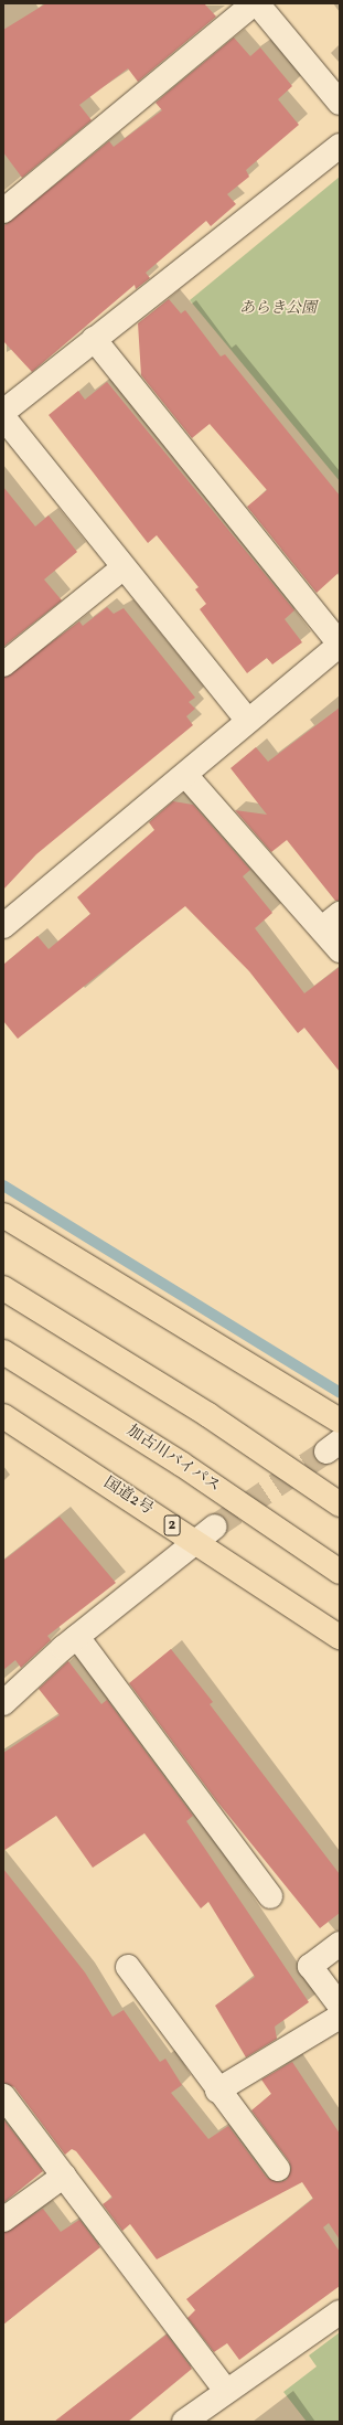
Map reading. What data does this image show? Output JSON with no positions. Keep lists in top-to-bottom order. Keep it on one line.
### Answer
{"streets":{"highway":["加古川バイパス","国道2号","2"]},"parks":["あらき公園"]}
